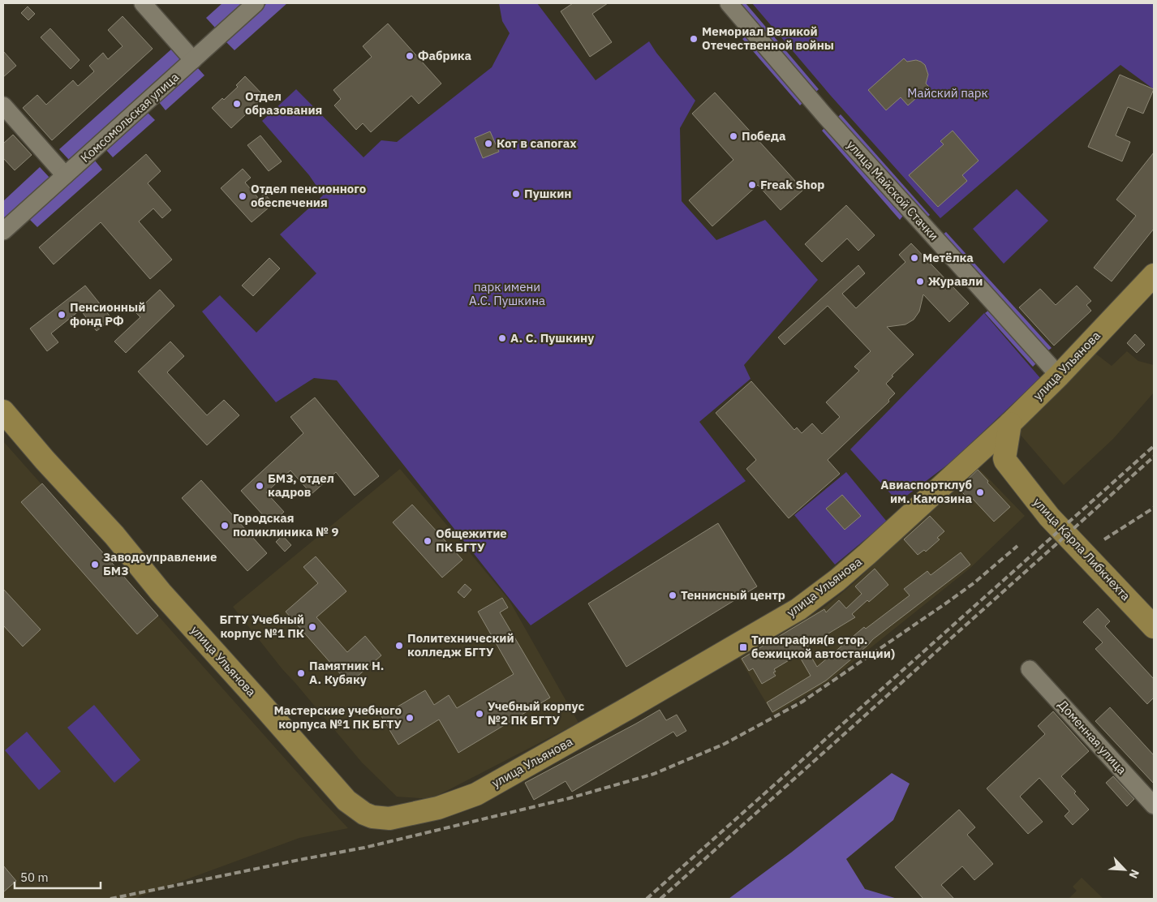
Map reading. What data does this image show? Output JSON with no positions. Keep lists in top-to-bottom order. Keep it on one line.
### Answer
{"streets":{"main road":["улица Ульянова","улица Карла Либкнехта"],"street":["Комсомольская улица","улица Майской Стачки","Доменная улица"]},"crossings":[["улица Майской Стачки","улица Ульянова"]],"parks":["Майский парк","парк имени А.С. Пушкина"],"places":{"other":["Мемориал Великой Отечественной войны","Фабрика","Отдел образования","Победа","Кот в сапогах","Freak Shop","Пушкин","Отдел пенсионного обеспечения","Метёлка","Журавли","Пенсионный фонд РФ","А. С. Пушкину","БМЗ, отдел кадров","Авиаспортклуб им. Камозина","Городская поликлиника № 9","Общежитие ПК БГТУ","Заводоуправление БМЗ","Теннисный центр","БГТУ Учебный корпус №1 ПК","Политехнический колледж БГТУ","Памятник Н. А. Кубяку","Учебный корпус №2 ПК БГТУ","Мастерские учебного корпуса №1 ПК БГТУ"],"transit":["Типография(в стор. бежицкой автостанции)"]},"scale_bar":"50 m","north":"bottom right"}
